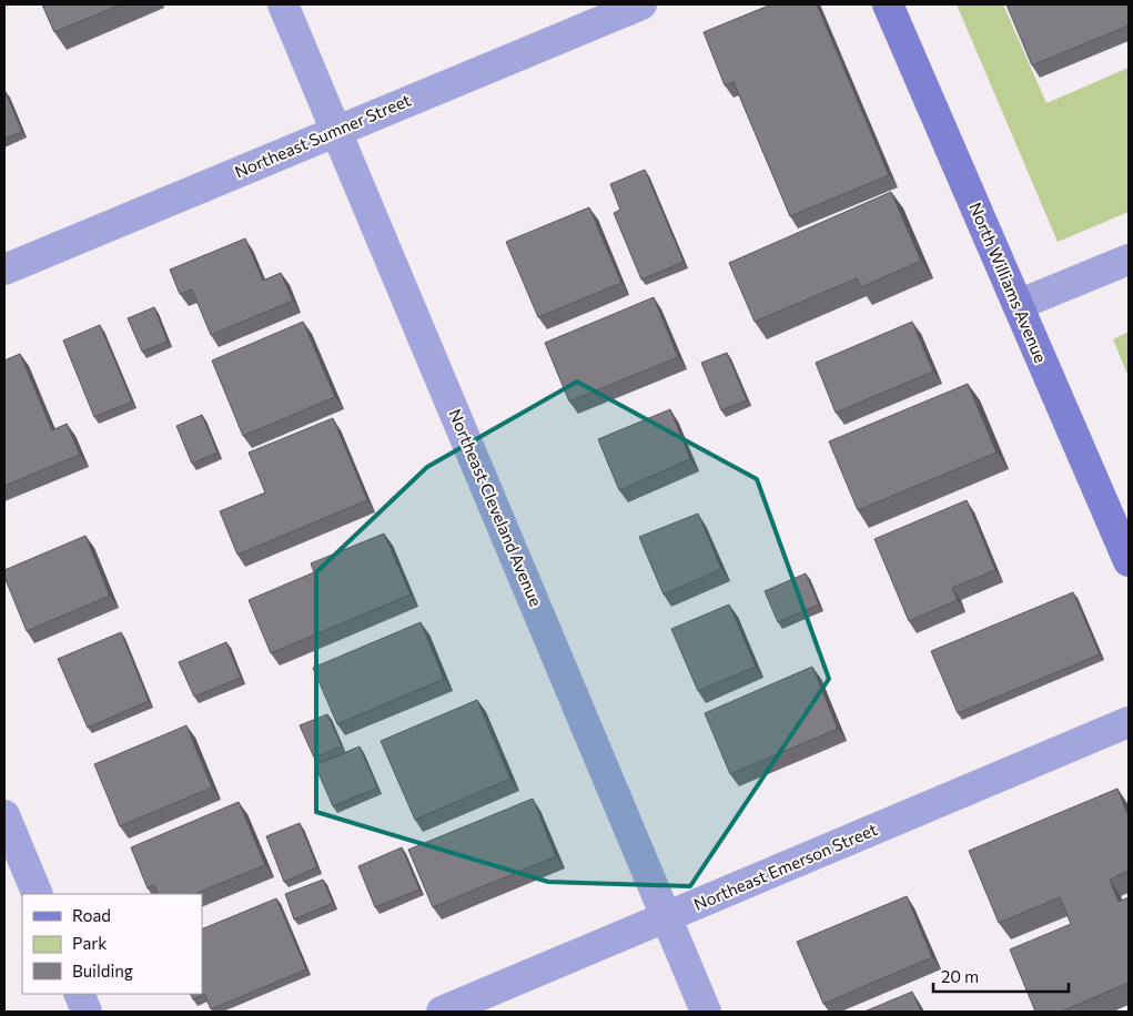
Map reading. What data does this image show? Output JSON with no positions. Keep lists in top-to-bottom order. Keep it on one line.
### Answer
{"streets":{"main road":["North Williams Avenue"],"street":["Northeast Sumner Street","Northeast Cleveland Avenue","Northeast Emerson Street"]},"crossings":[["Northeast Sumner Street","Northeast Cleveland Avenue"],["Northeast Cleveland Avenue","Northeast Emerson Street"]],"legend":["Road","Park","Building"],"scale_bar":"20 m"}
